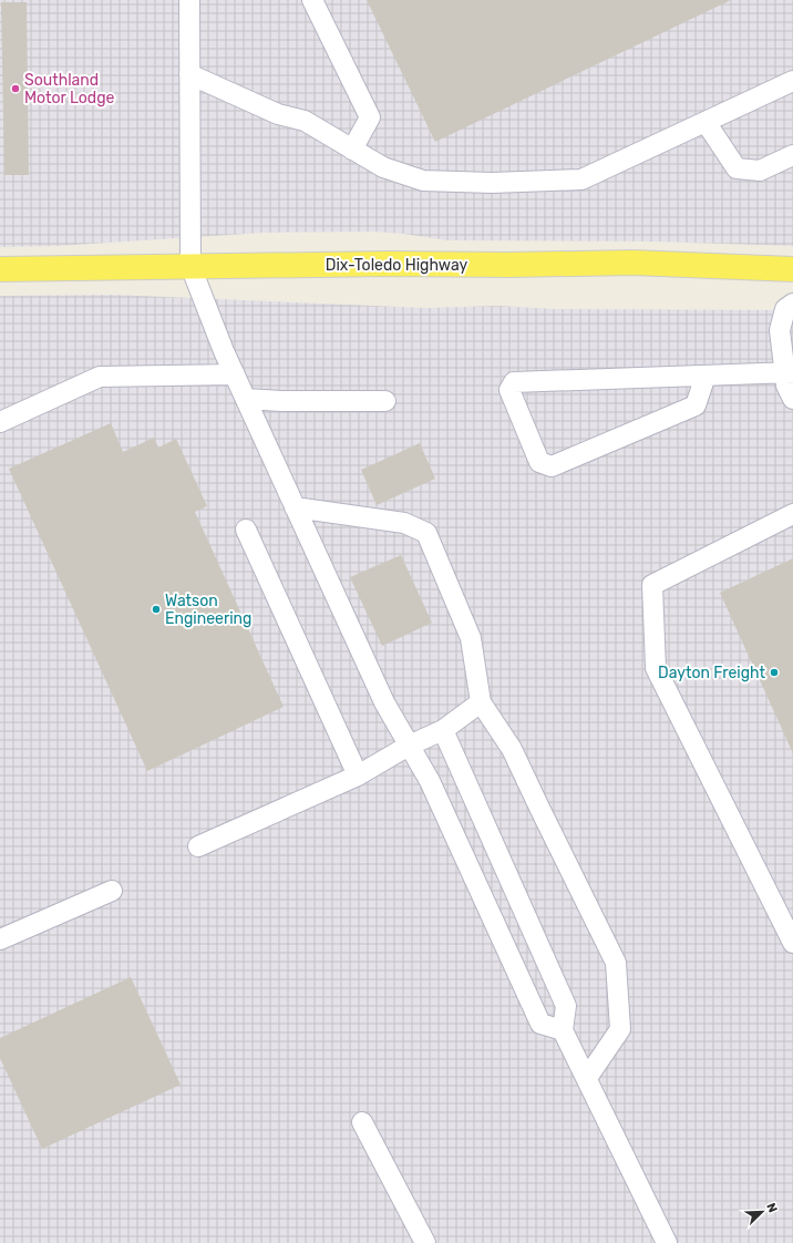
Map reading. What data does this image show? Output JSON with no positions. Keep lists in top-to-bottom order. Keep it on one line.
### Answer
{"streets":{"main road":["Dix-Toledo Highway"]},"places":["Southland Motor Lodge","Watson Engineering","Dayton Freight"],"north":"top right"}
